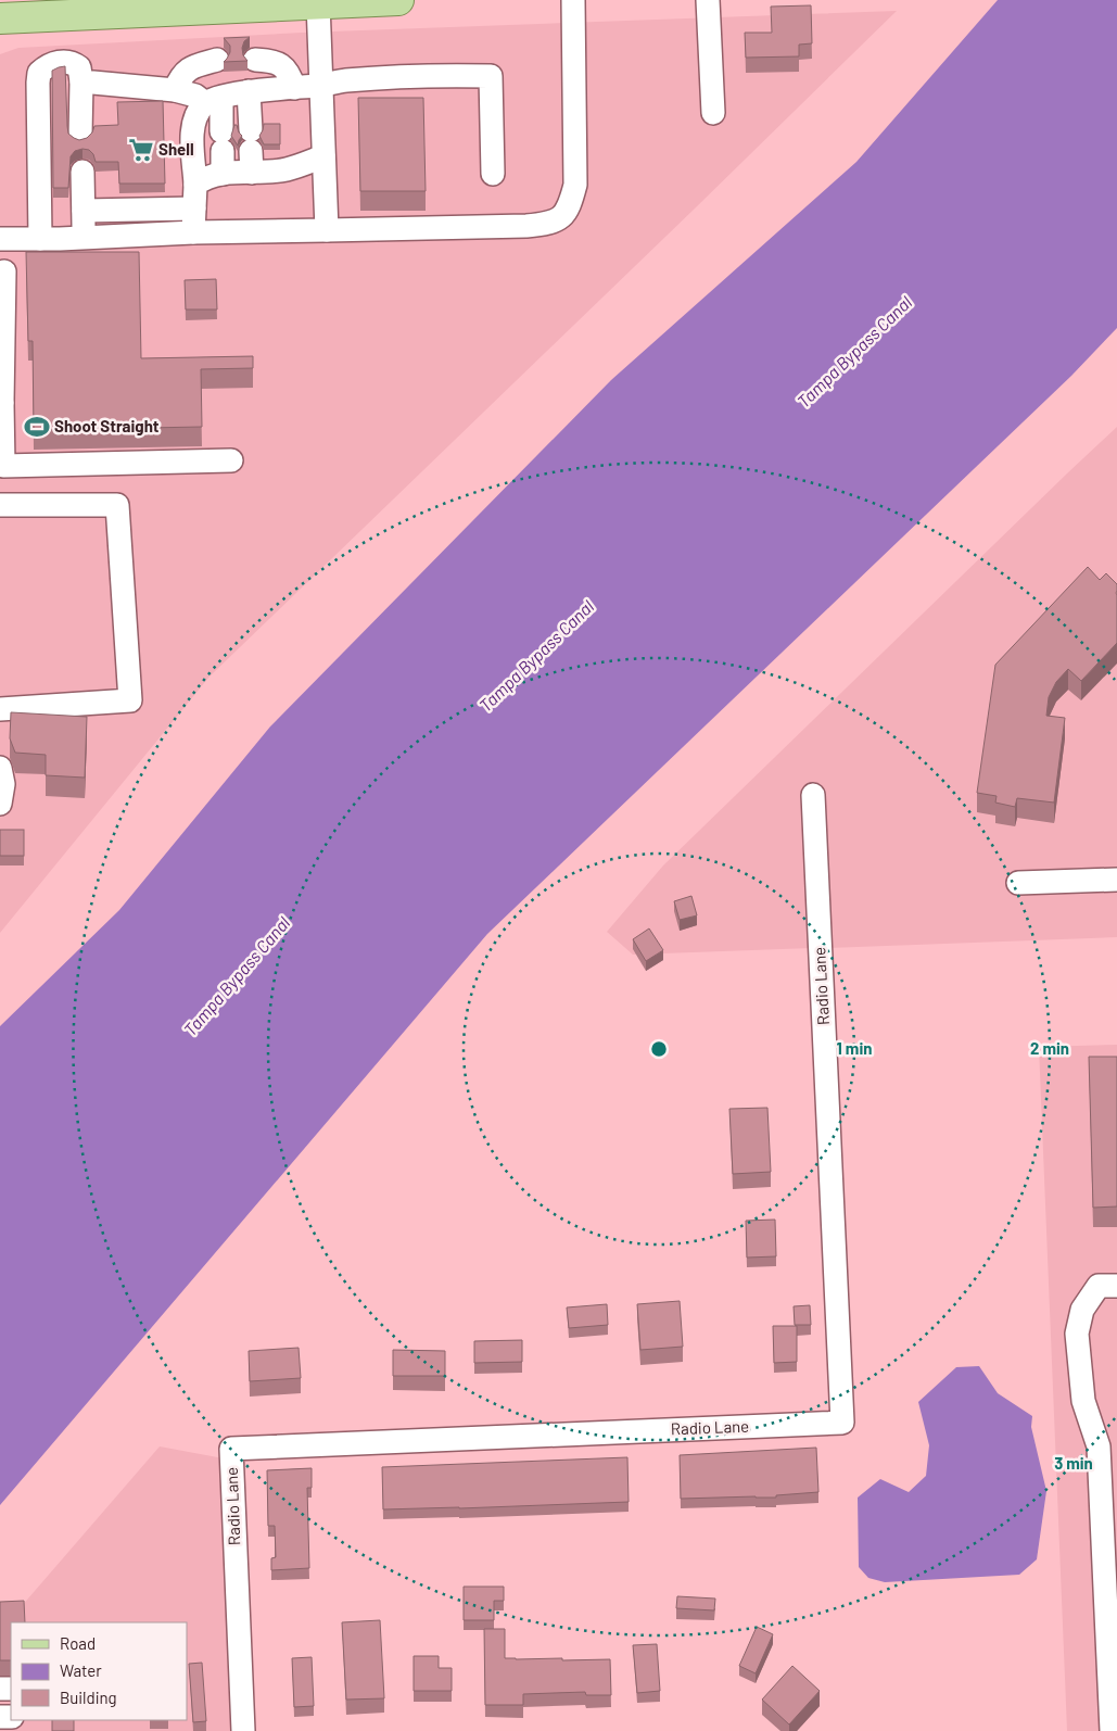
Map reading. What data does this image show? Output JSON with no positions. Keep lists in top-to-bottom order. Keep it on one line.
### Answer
{"streets":{"street":["Radio Lane"]},"water":["Tampa Bypass Canal"],"places":{"supermarket":["Shell"],"sports":["Shoot Straight"]},"legend":["Road","Water","Building"],"rings":["1 min","2 min","3 min"]}
